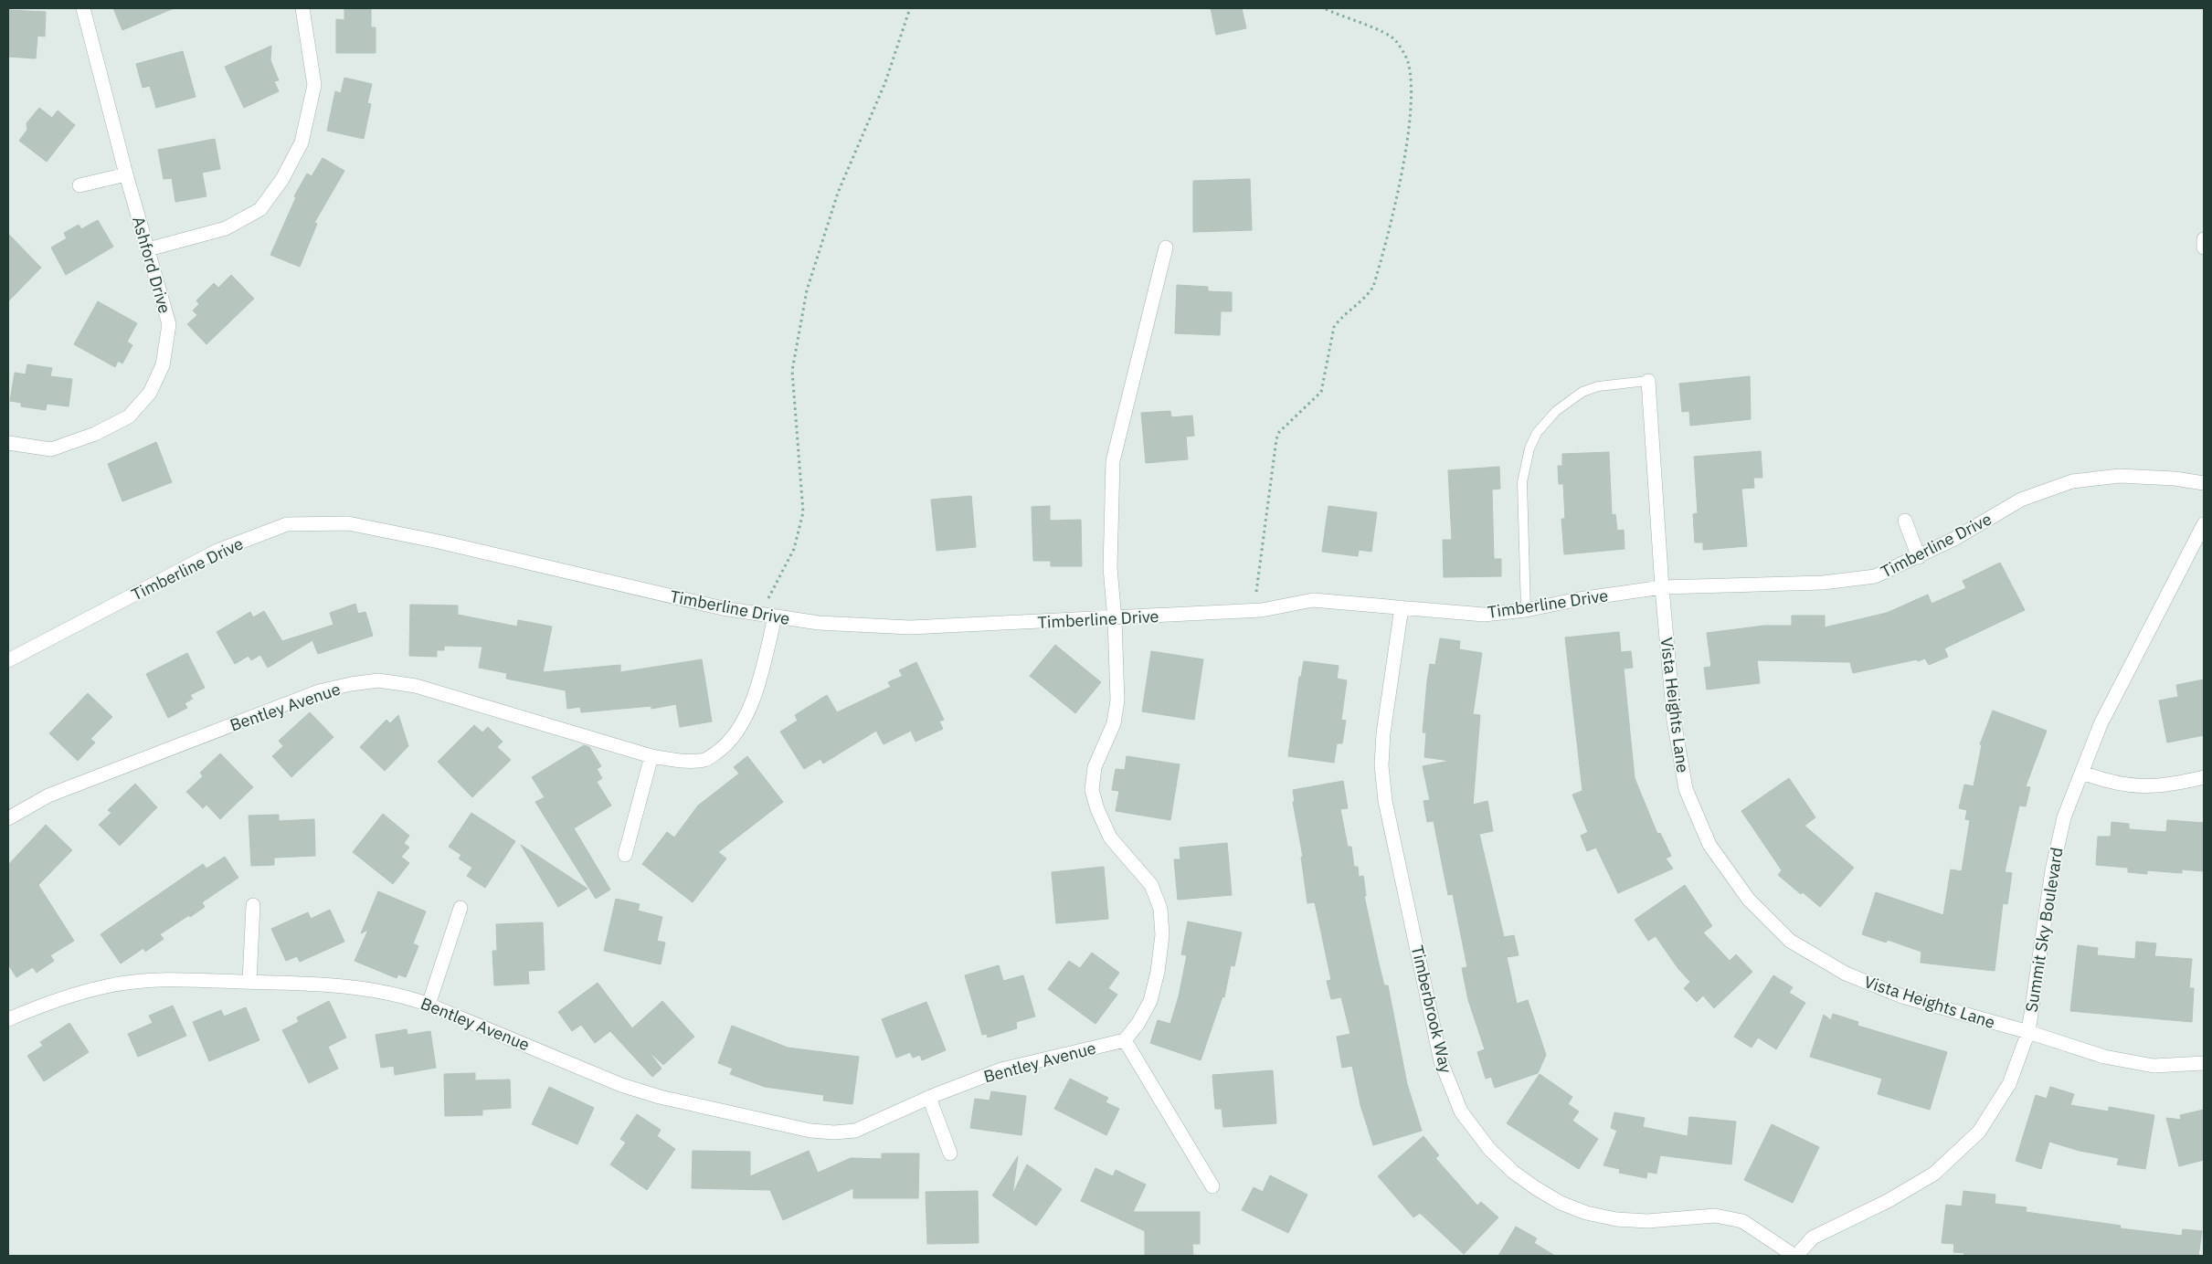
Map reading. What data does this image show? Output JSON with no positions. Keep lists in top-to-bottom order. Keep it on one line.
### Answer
{"streets":{"street":["Ashford Drive","Timberline Drive","Vista Heights Lane","Bentley Avenue","Summit Sky Boulevard","Timberbrook Way"]},"crossings":[["Timberline Drive","Vista Heights Lane"],["Timberline Drive","Bentley Avenue"],["Timberline Drive","Timberbrook Way"],["Vista Heights Lane","Summit Sky Boulevard"],["Summit Sky Boulevard","Timberbrook Way"]]}
